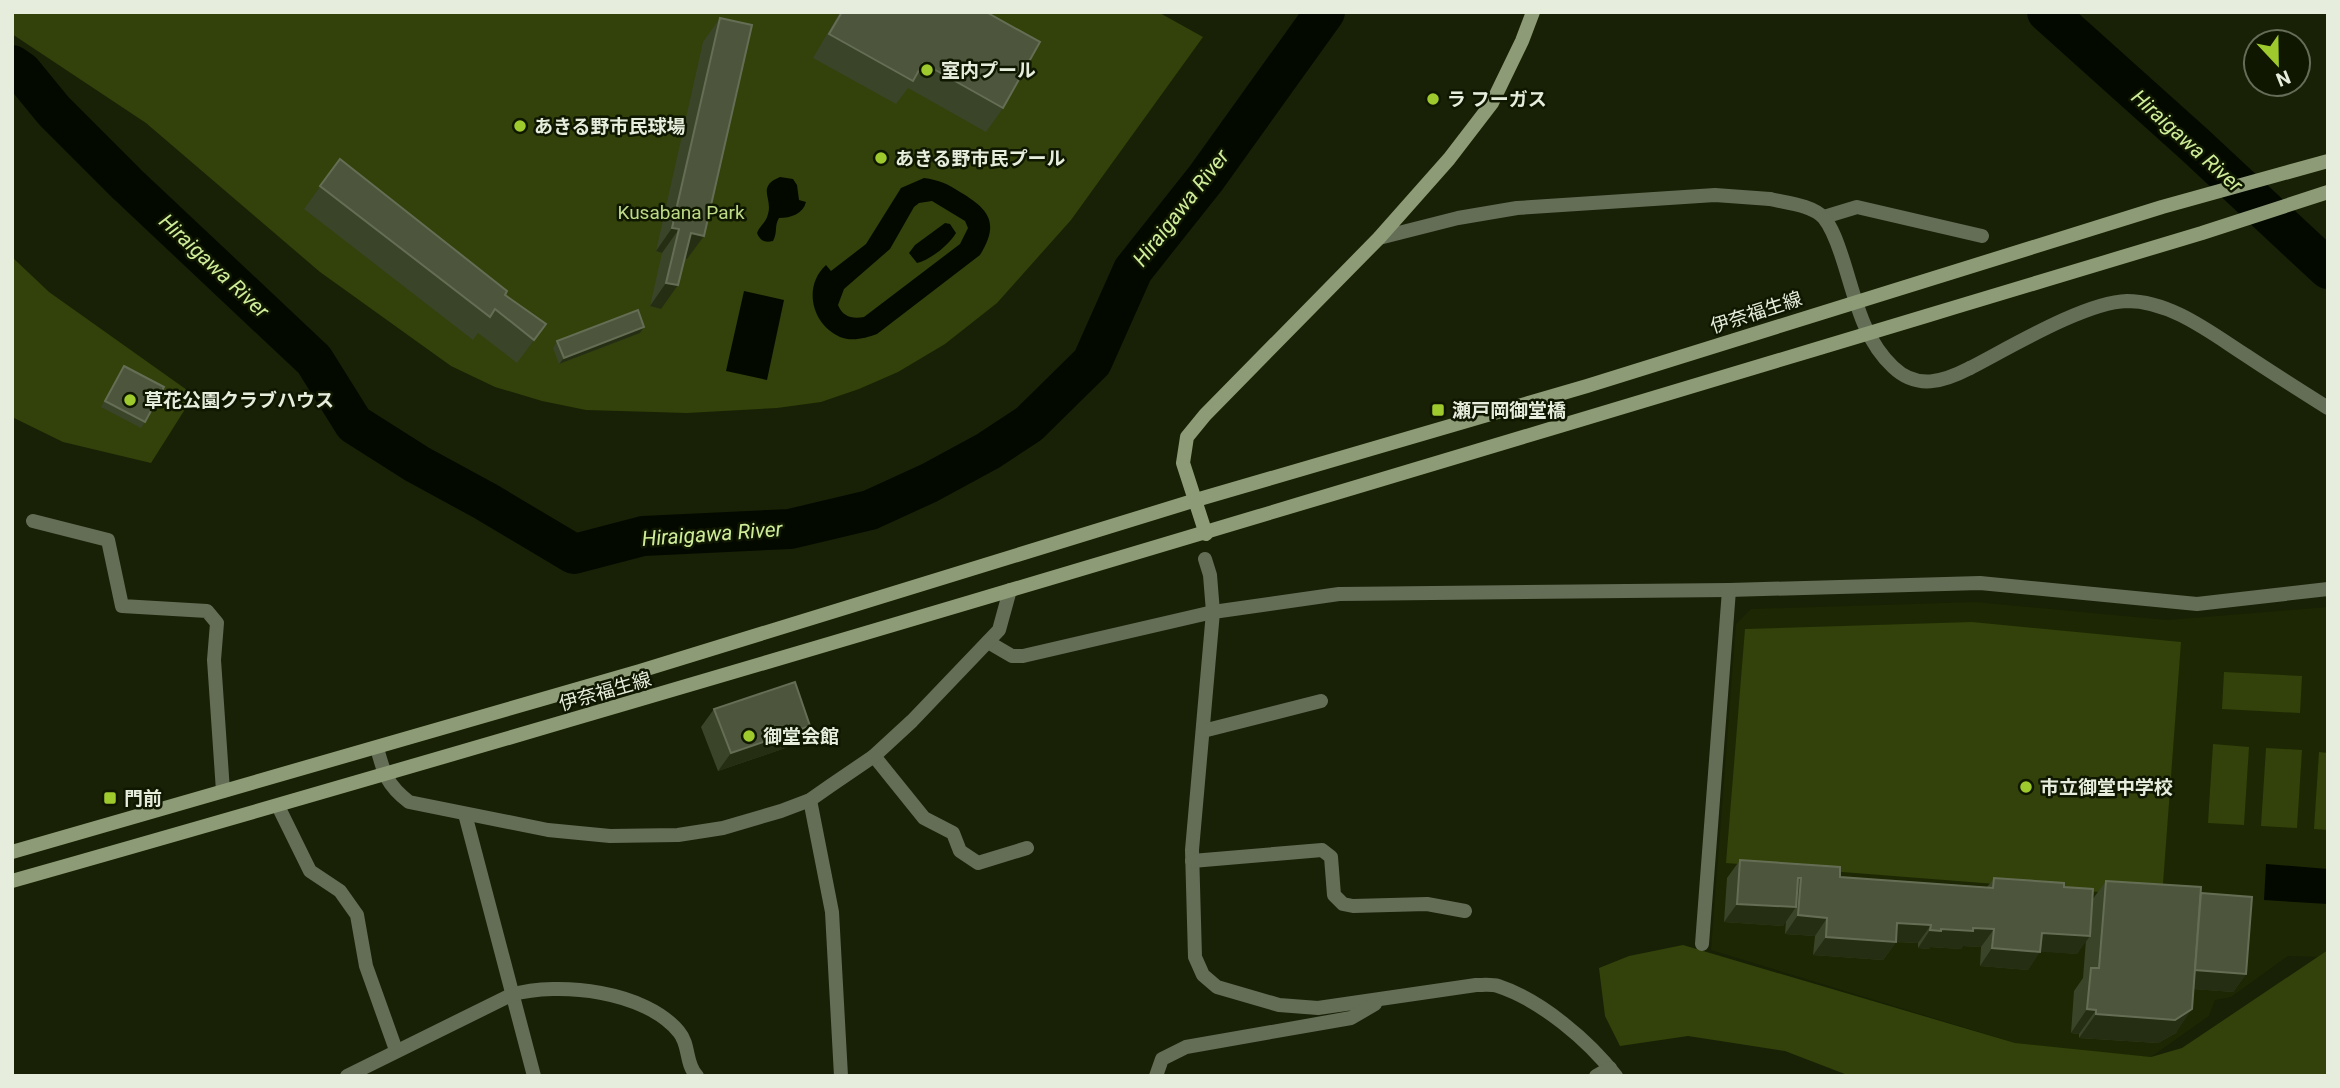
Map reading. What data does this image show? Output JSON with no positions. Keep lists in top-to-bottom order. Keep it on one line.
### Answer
{"streets":{"main road":["伊奈福生線"]},"water":["Hiraigawa River"],"parks":["Kusabana Park"],"places":{"other":["室内プール","ラ フーガス","あきる野市民球場","あきる野市民プール","草花公園クラブハウス","御堂会館","市立御堂中学校"],"transit":["瀬戸岡御堂橋","門前"]},"north":"bottom"}
